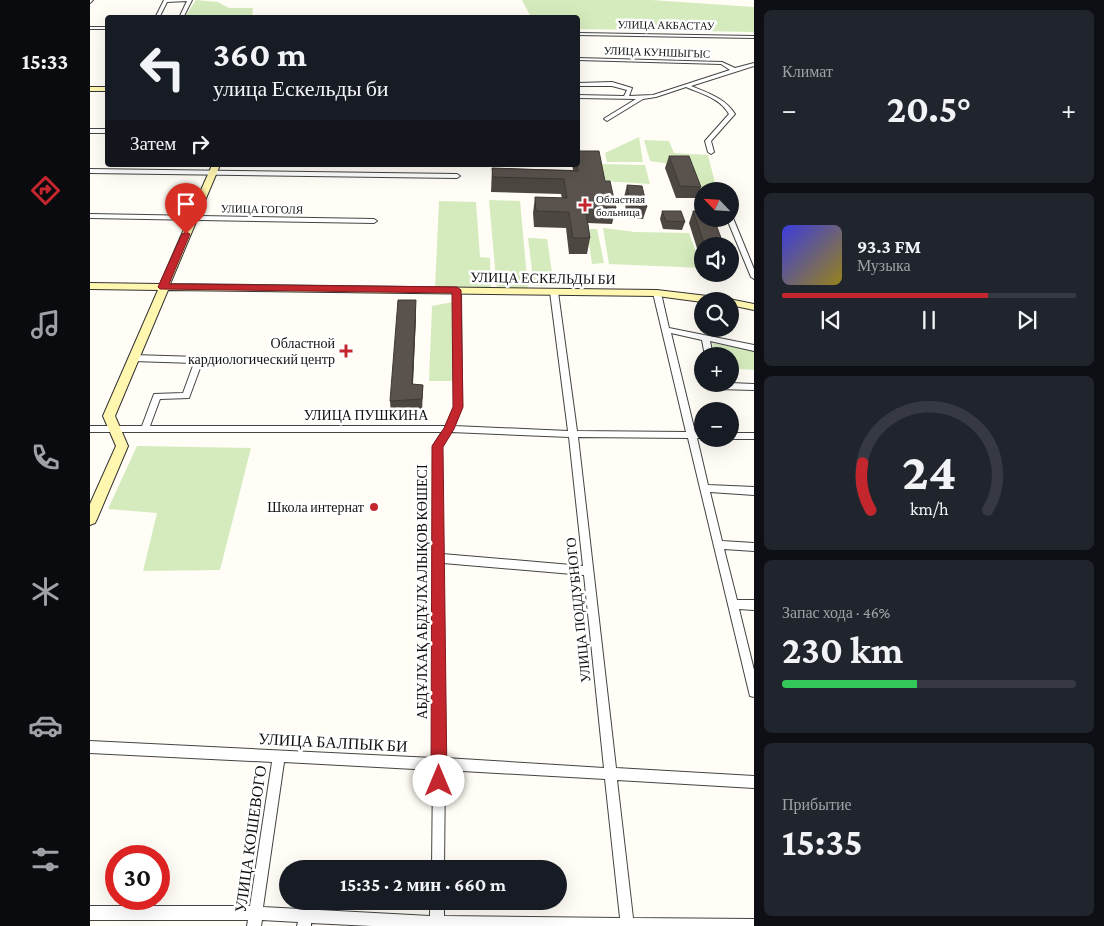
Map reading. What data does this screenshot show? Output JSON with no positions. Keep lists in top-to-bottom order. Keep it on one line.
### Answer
{"streets":{"street":["УЛИЦА АКБАСТАУ","УЛИЦА КУНШЫГЫС","УЛИЦА ГОГОЛЯ","УЛИЦА ЕСКЕЛЬДЫ БИ","УЛИЦА ПУШКИНА","АБДҰЛХАҚ АБДҰЛХАЛЫҚОВ КӨШЕСІ","УЛИЦА ПОДДУБНОГО","УЛИЦА БАЛПЫК БИ","УЛИЦА КОШЕВОГО"]},"crossings":[["УЛИЦА ЕСКЕЛЬДЫ БИ","АБДҰЛХАҚ АБДҰЛХАЛЫҚОВ КӨШЕСІ"],["УЛИЦА ЕСКЕЛЬДЫ БИ","УЛИЦА ПОДДУБНОГО"],["УЛИЦА ПУШКИНА","АБДҰЛХАҚ АБДҰЛХАЛЫҚОВ КӨШЕСІ"],["УЛИЦА ПУШКИНА","УЛИЦА ПОДДУБНОГО"],["АБДҰЛХАҚ АБДҰЛХАЛЫҚОВ КӨШЕСІ","УЛИЦА БАЛПЫК БИ"],["УЛИЦА ПОДДУБНОГО","УЛИЦА БАЛПЫК БИ"],["УЛИЦА БАЛПЫК БИ","УЛИЦА КОШЕВОГО"]],"places":{"health":["Областная больница","Областной кардиологический центр"],"other":["Школа интернат"]},"north":"top left","page":{"tabs":"15:33","tile":["Климат",["Запас хода · 46%","230 km"],["Прибытие","15:35"]],"turn":["360 m","улица Ескельды би"],"heat":["−","20.5°","+"],"then":"Затем","map_buttons":["+","−"],"song":["93.3 FM","Музыка"],"limit":"30","trip":"15:35 · 2 мин · 660 m","gauge":["24","km/h"]}}
